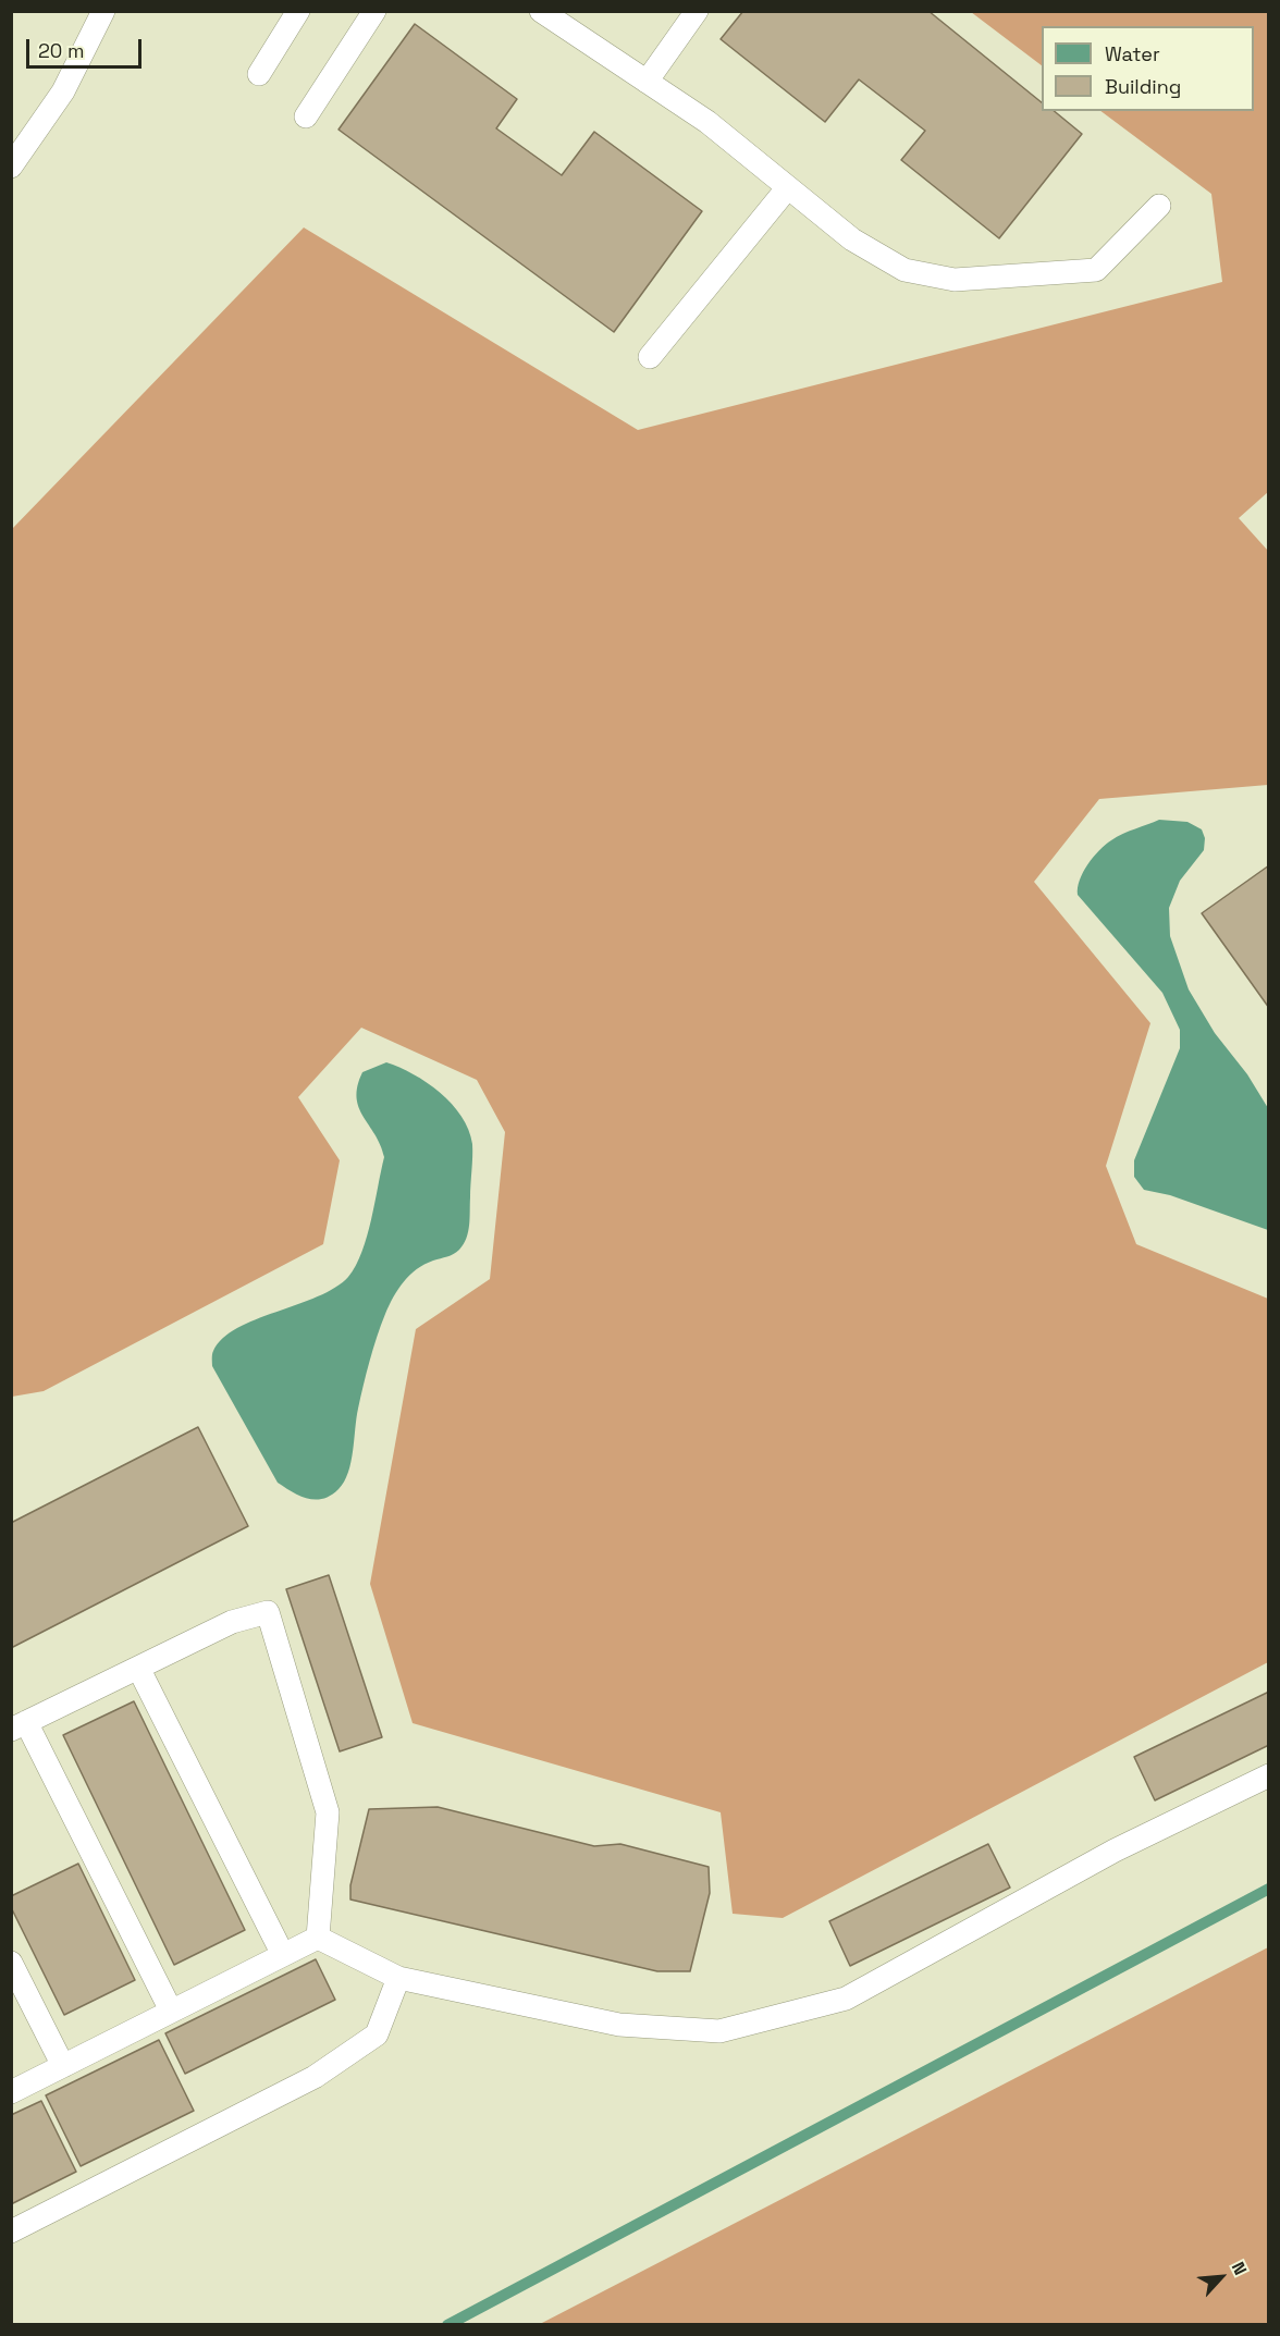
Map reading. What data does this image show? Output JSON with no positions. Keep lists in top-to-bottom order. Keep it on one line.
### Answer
{"legend":["Water","Building"],"scale_bar":"20 m","north":"top right"}
